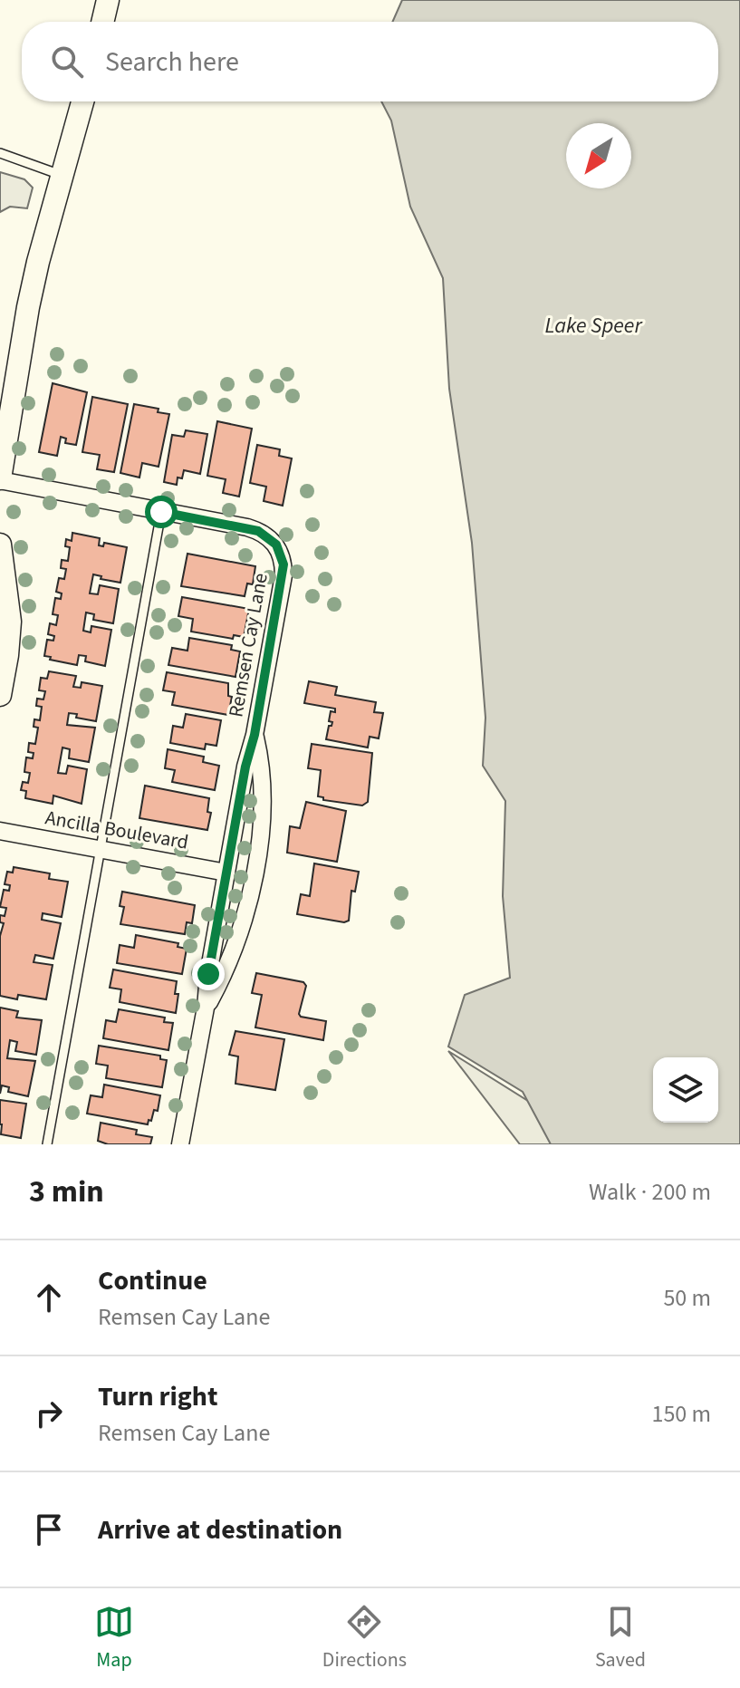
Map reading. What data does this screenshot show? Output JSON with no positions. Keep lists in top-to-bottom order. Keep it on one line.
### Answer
{"streets":{"street":["Remsen Cay Lane","Ancilla Boulevard"]},"crossings":[["Remsen Cay Lane","Ancilla Boulevard"]],"water":["Lake Speer"],"north":"bottom left","page":{"search":"Search here","heading":["3 min","Walk · 200 m"],"list":[["Continue","Remsen Cay Lane","50 m"],["Turn right","Remsen Cay Lane","150 m"],"Arrive at destination"],"nav":["Map","Directions","Saved"]}}
